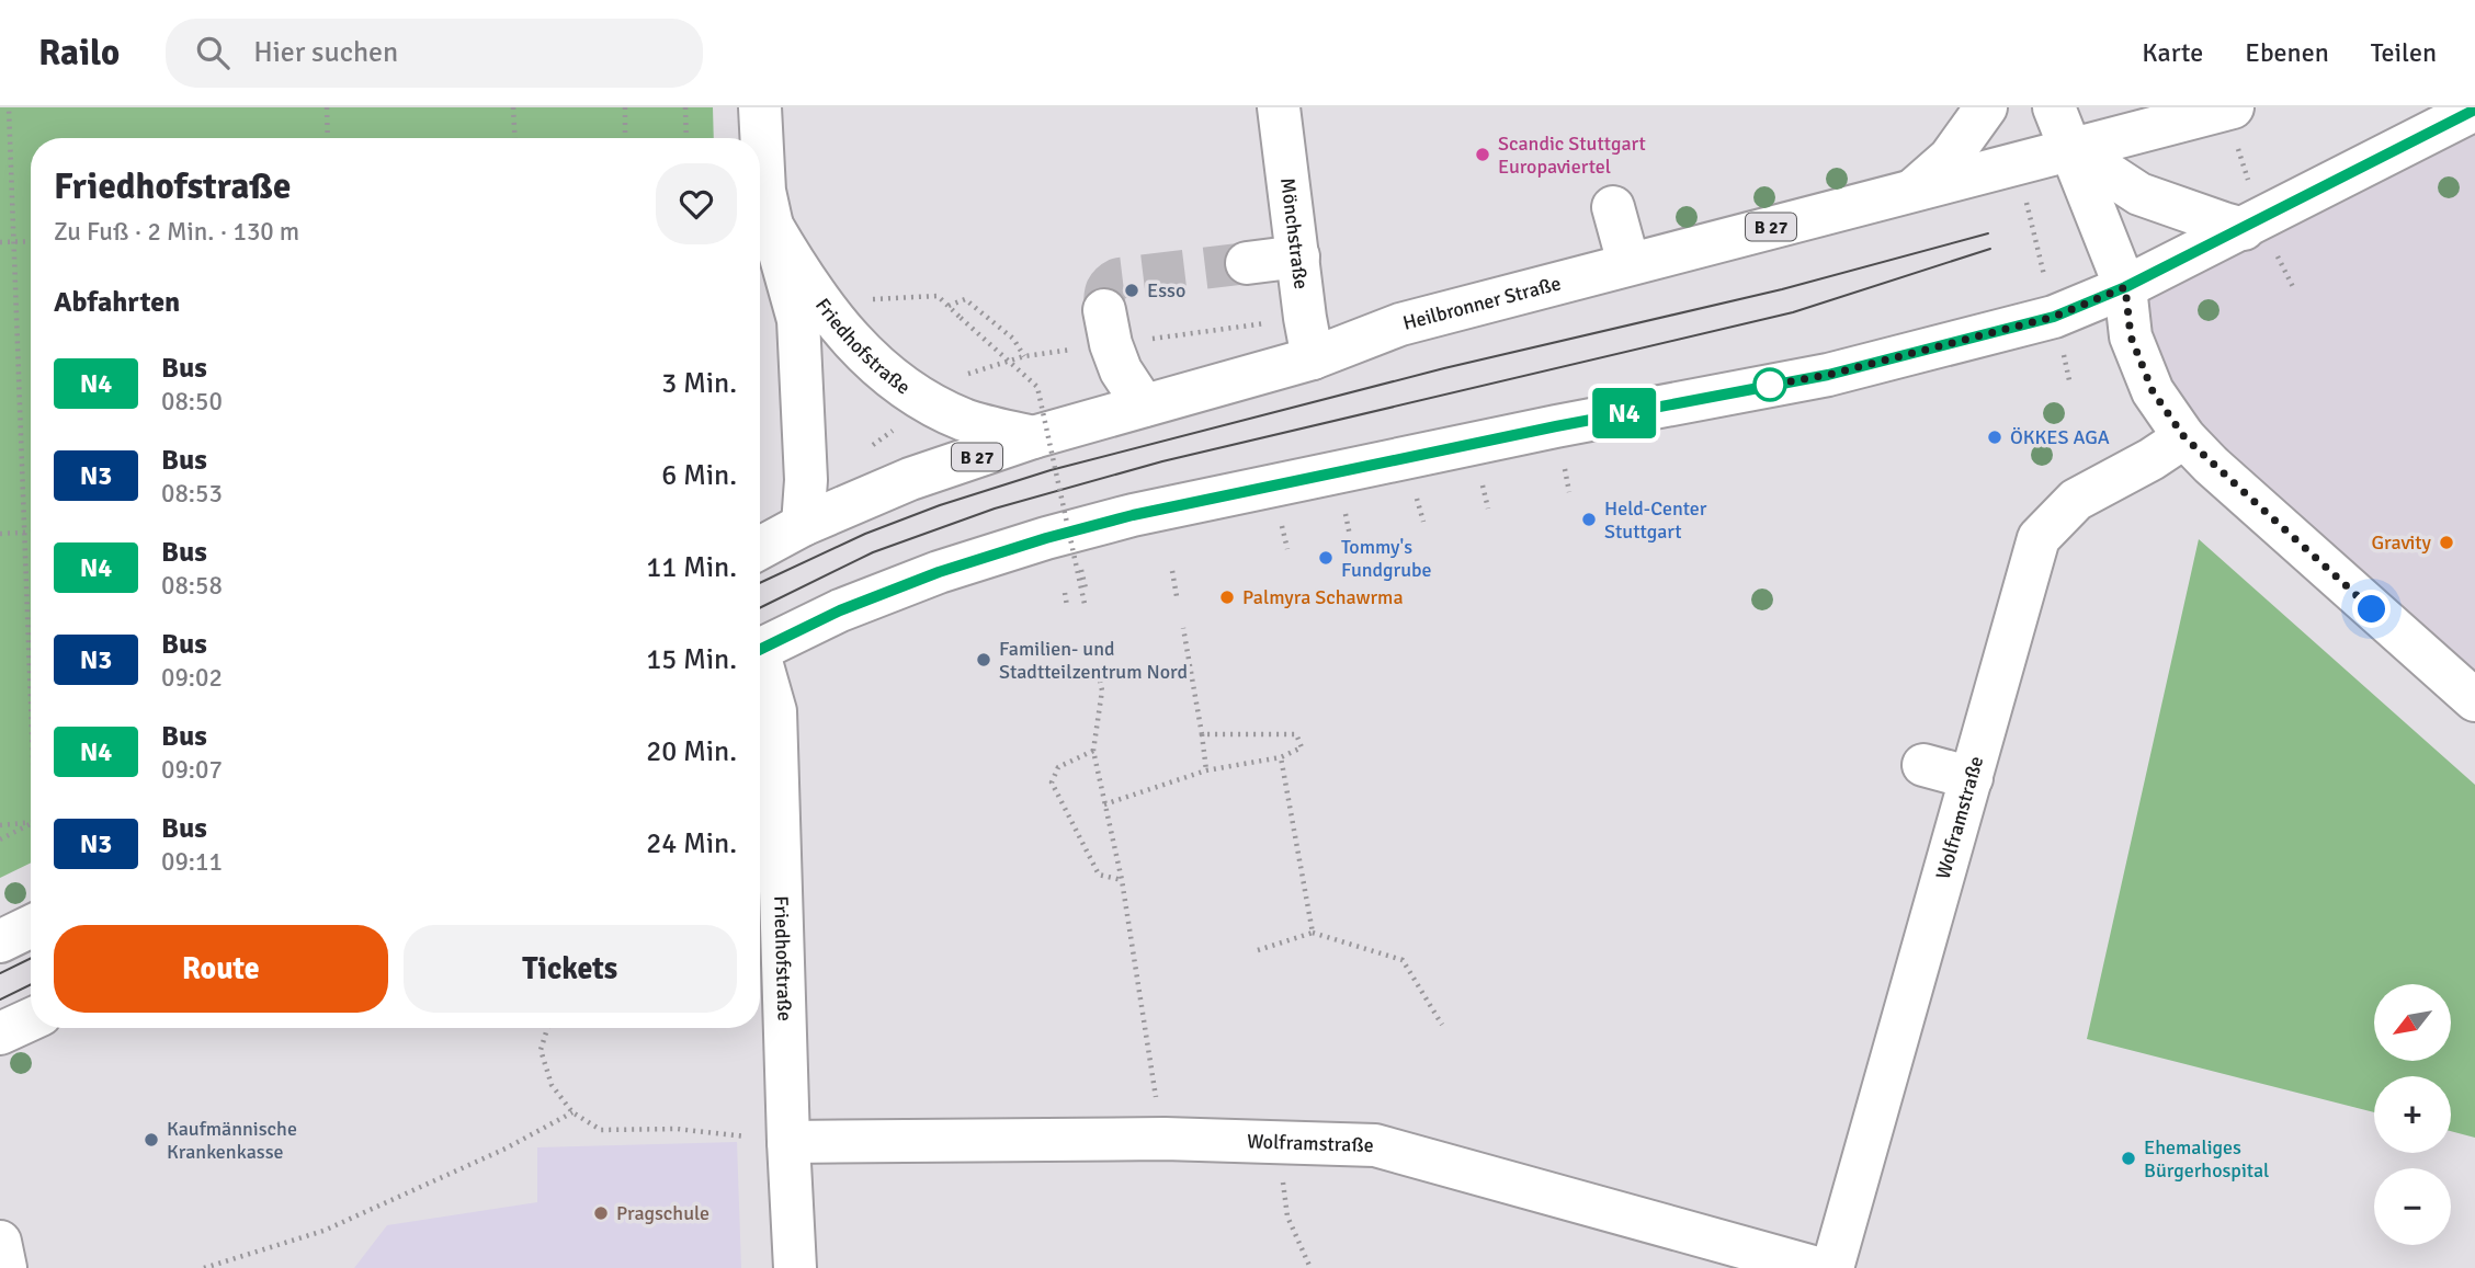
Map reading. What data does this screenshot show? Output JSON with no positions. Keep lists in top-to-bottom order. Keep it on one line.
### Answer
{"streets":{"street":["B 27","Mönchstraße","Heilbronner Straße","Friedhofstraße","Wolframstraße"]},"crossings":[["Mönchstraße","Heilbronner Straße"],["Heilbronner Straße","Friedhofstraße"],["Friedhofstraße","Wolframstraße"]],"places":["Scandic Stuttgart Europaviertel","Esso","ÖKKES AGA","Held-Center Stuttgart","Gravity","Tommy's Fundgrube","Palmyra Schawrma","Familien- und Stadtteilzentrum Nord","Kaufmännische Krankenkasse","Ehemaliges Bürgerhospital","Pragschule"],"lines":["bus line N4"],"north":"bottom left","page":{"header":"Railo","search":"Hier suchen","nav":["Karte","Ebenen","Teilen"],"on_map":"N4","heading":[["Friedhofstraße","Zu Fuß · 2 Min. · 130 m"],"Abfahrten"],"list":[{"mark":"N4","name":"Bus","note":"08:50","value":"3 Min."},{"mark":"N3","name":"Bus","note":"08:53","value":"6 Min."},{"mark":"N4","name":"Bus","note":"08:58","value":"11 Min."},{"mark":"N3","name":"Bus","note":"09:02","value":"15 Min."},{"mark":"N4","name":"Bus","note":"09:07","value":"20 Min."},{"mark":"N3","name":"Bus","note":"09:11","value":"24 Min."}],"buttons":["Route","Tickets"],"map_buttons":["+","−"]}}
